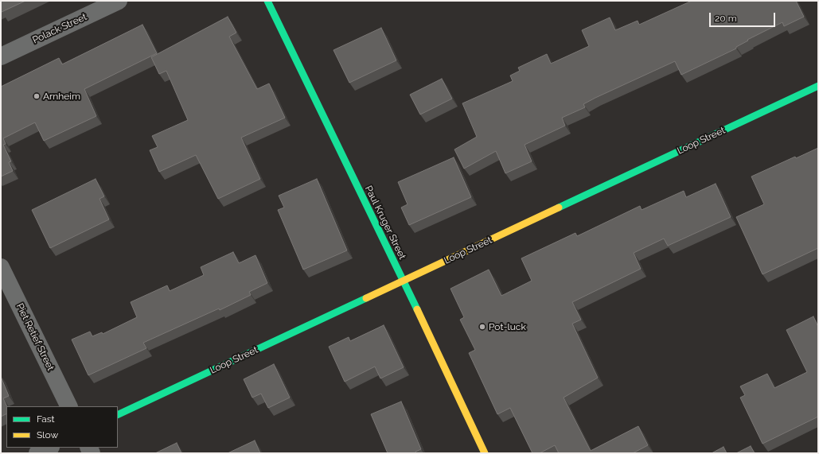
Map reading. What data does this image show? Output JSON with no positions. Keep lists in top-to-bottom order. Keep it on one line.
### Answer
{"streets":{"street":["Polack Street","Loop Street","Paul Kruger Street","Piet Retief Street"]},"crossings":[["Loop Street","Paul Kruger Street"]],"places":["Arnheim","Pot-luck"],"legend":["Fast","Slow"],"scale_bar":"20 m"}
